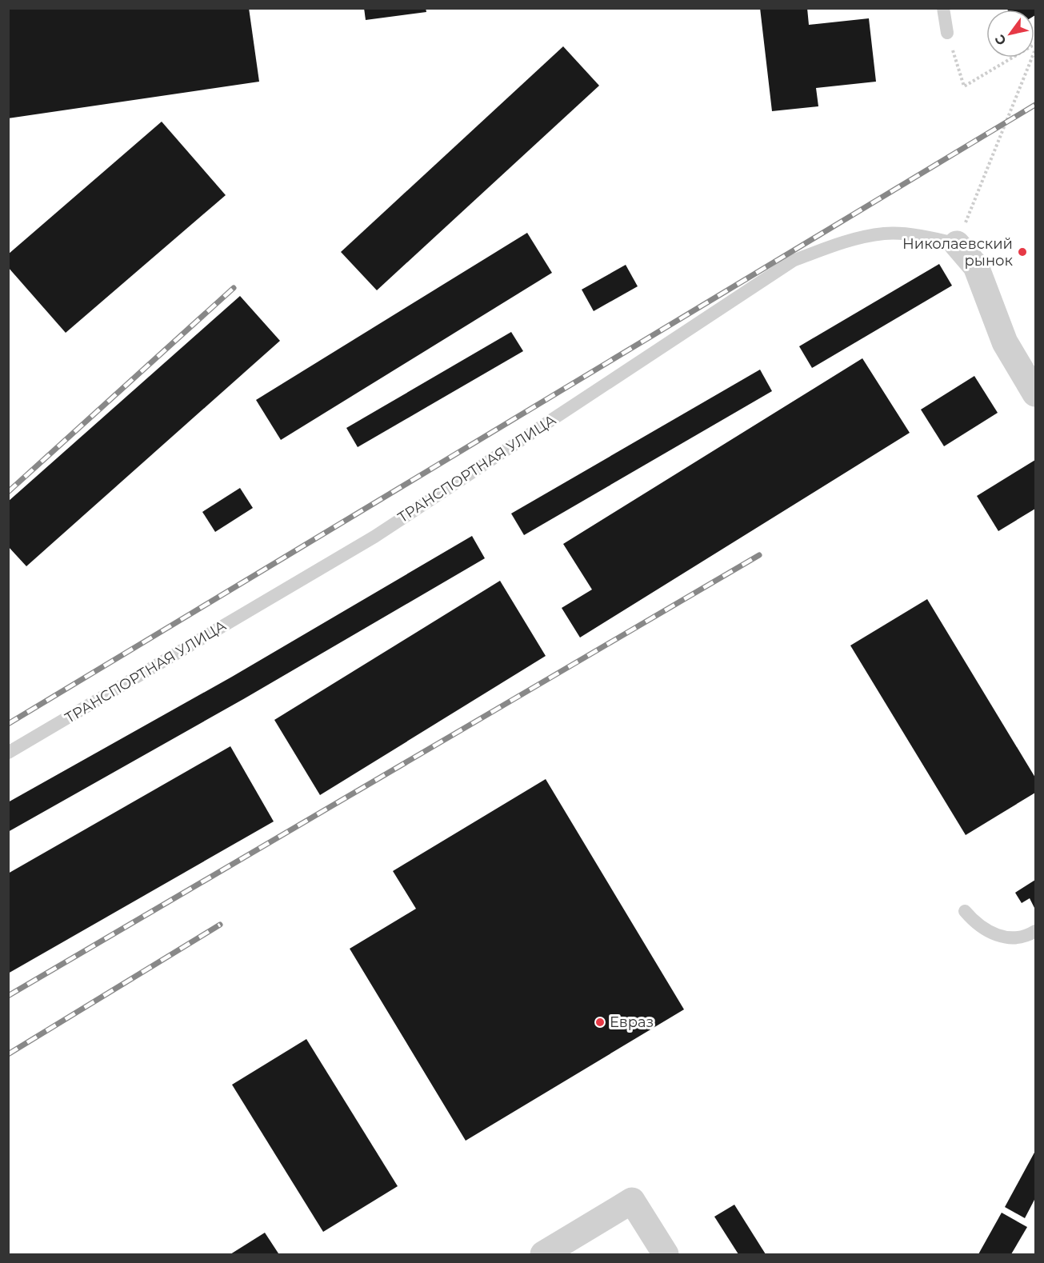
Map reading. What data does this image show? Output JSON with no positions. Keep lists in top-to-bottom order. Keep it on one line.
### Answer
{"streets":{"lane":["ТРАНСПОРТНАЯ УЛИЦА"]},"places":["Николаевский рынок","Евраз"],"north":"bottom left"}
